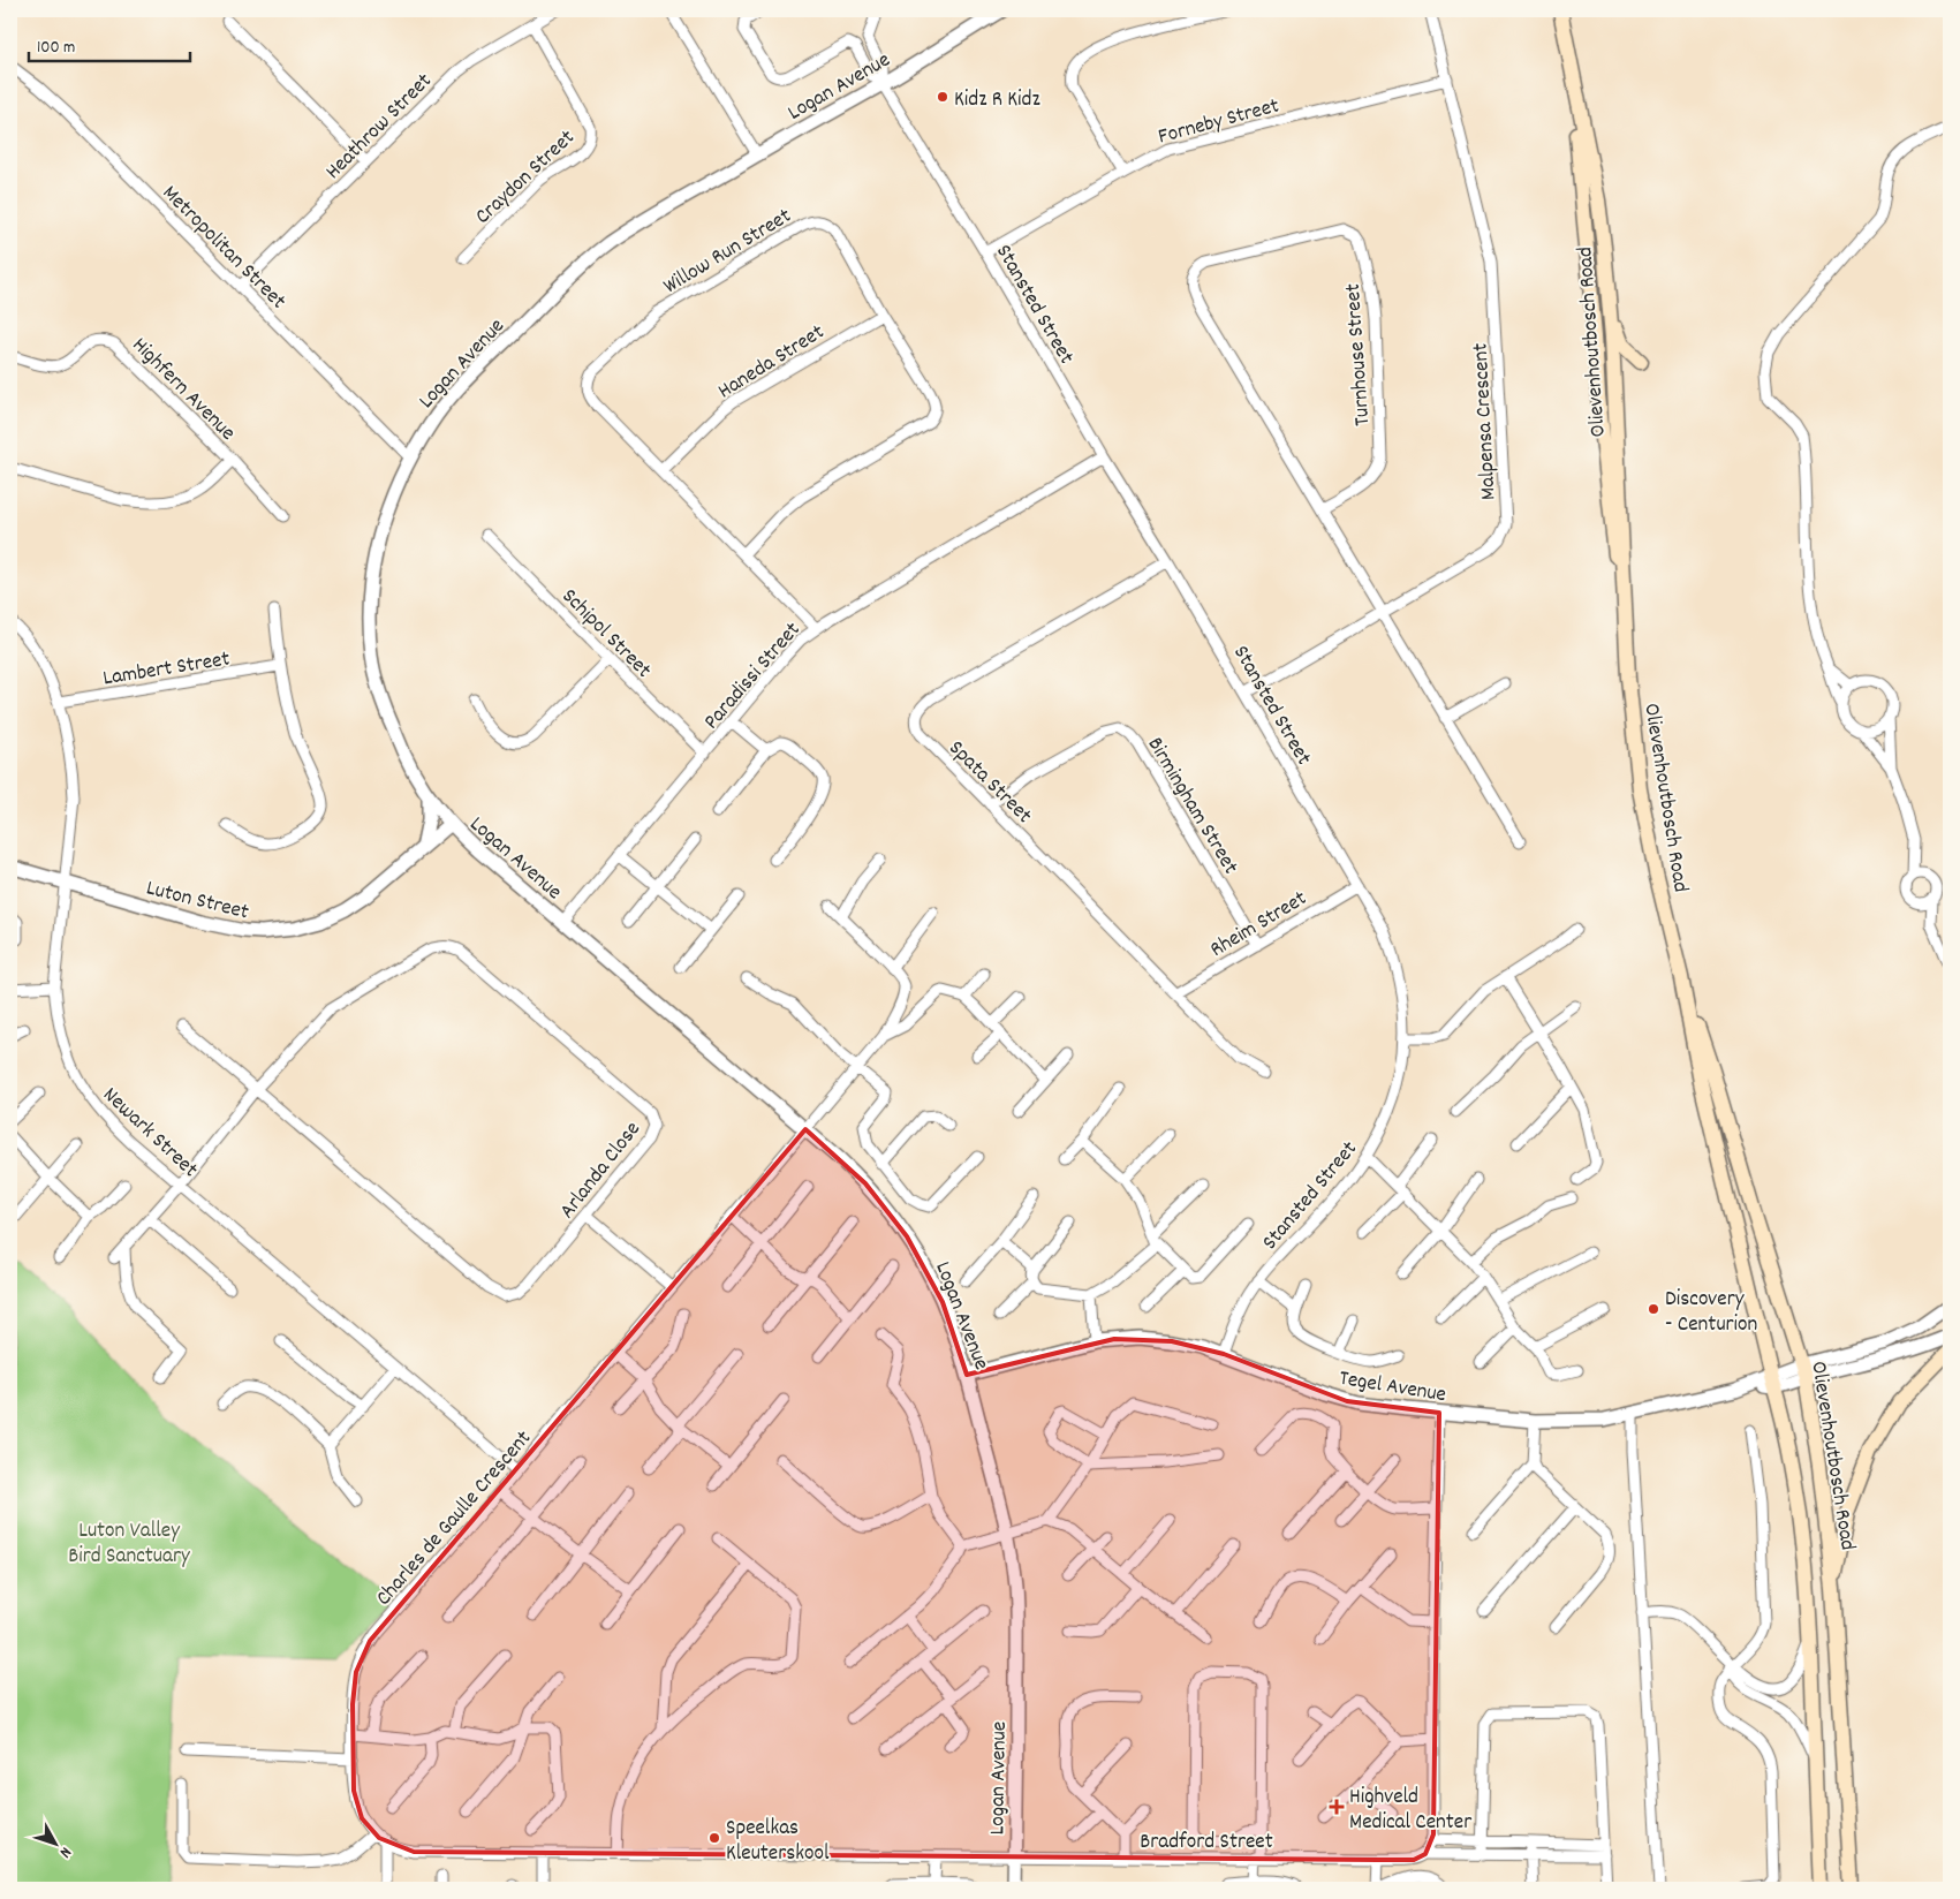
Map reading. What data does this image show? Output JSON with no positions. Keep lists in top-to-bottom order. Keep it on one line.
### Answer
{"streets":{"main road":["Olievenhoutbosch Road"],"street":["Logan Avenue","Forneby Street","Heathrow Street","Craydon Street","Metropolitan Street","Willow Run Street","Stansted Street","Turnhouse Street","Haneda Street","Highfern Avenue","Malpensa Crescent","Schipol Street","Lambert Street","Paradissi Street","Spata Street","Birmingham Street","Luton Street","Rheim Street","Newark Street","Arlanda Close","Tegel Avenue","Charles de Gaulle Crescent","Bradford Street"]},"crossings":[["Logan Avenue","Metropolitan Street"],["Logan Avenue","Stansted Street"],["Logan Avenue","Paradissi Street"],["Logan Avenue","Luton Street"],["Logan Avenue","Tegel Avenue"],["Logan Avenue","Charles de Gaulle Crescent"],["Logan Avenue","Bradford Street"],["Forneby Street","Stansted Street"],["Forneby Street","Malpensa Crescent"],["Heathrow Street","Craydon Street"],["Heathrow Street","Metropolitan Street"],["Willow Run Street","Haneda Street"],["Willow Run Street","Paradissi Street"],["Stansted Street","Malpensa Crescent"],["Stansted Street","Paradissi Street"],["Stansted Street","Spata Street"],["Stansted Street","Rheim Street"],["Stansted Street","Tegel Avenue"],["Olievenhoutbosch Road","Tegel Avenue"],["Turnhouse Street","Malpensa Crescent"],["Schipol Street","Paradissi Street"],["Lambert Street","Newark Street"],["Spata Street","Birmingham Street"],["Spata Street","Rheim Street"],["Birmingham Street","Rheim Street"],["Luton Street","Newark Street"],["Newark Street","Arlanda Close"],["Newark Street","Charles de Gaulle Crescent"],["Charles de Gaulle Crescent","Bradford Street"]],"parks":["Luton Valley Bird Sanctuary"],"places":{"other":["Kidz R Kidz","Discovery - Centurion","Speelkas Kleuterskool"],"health":["Highveld Medical Center"]},"scale_bar":"100 m","north":"bottom right"}
